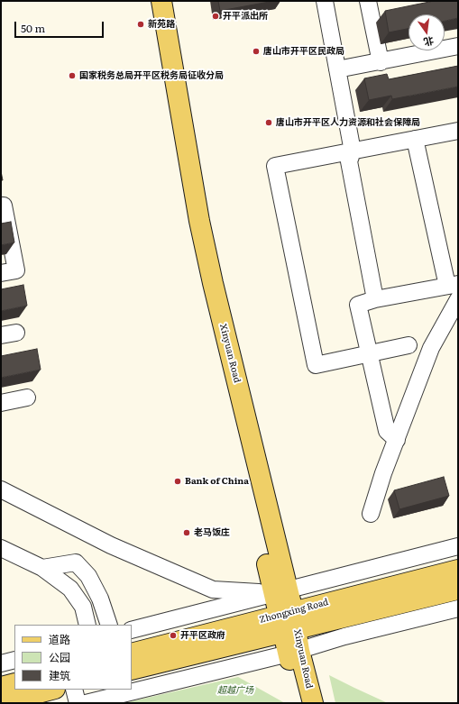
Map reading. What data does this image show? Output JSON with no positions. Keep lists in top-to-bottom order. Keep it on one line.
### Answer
{"streets":{"main road":["Xinyuan Road","Zhongxing Road"]},"crossings":[["Xinyuan Road","Zhongxing Road"]],"parks":["超越广场"],"places":["开平派出所","新苑路","唐山市开平区民政局","国家税务总局开平区税务局征收分局","唐山市开平区人力资源和社会保障局","Bank of China","老马饭庄","开平区政府"],"legend":["道路","公园","建筑"],"scale_bar":"50 m","north":"bottom"}
